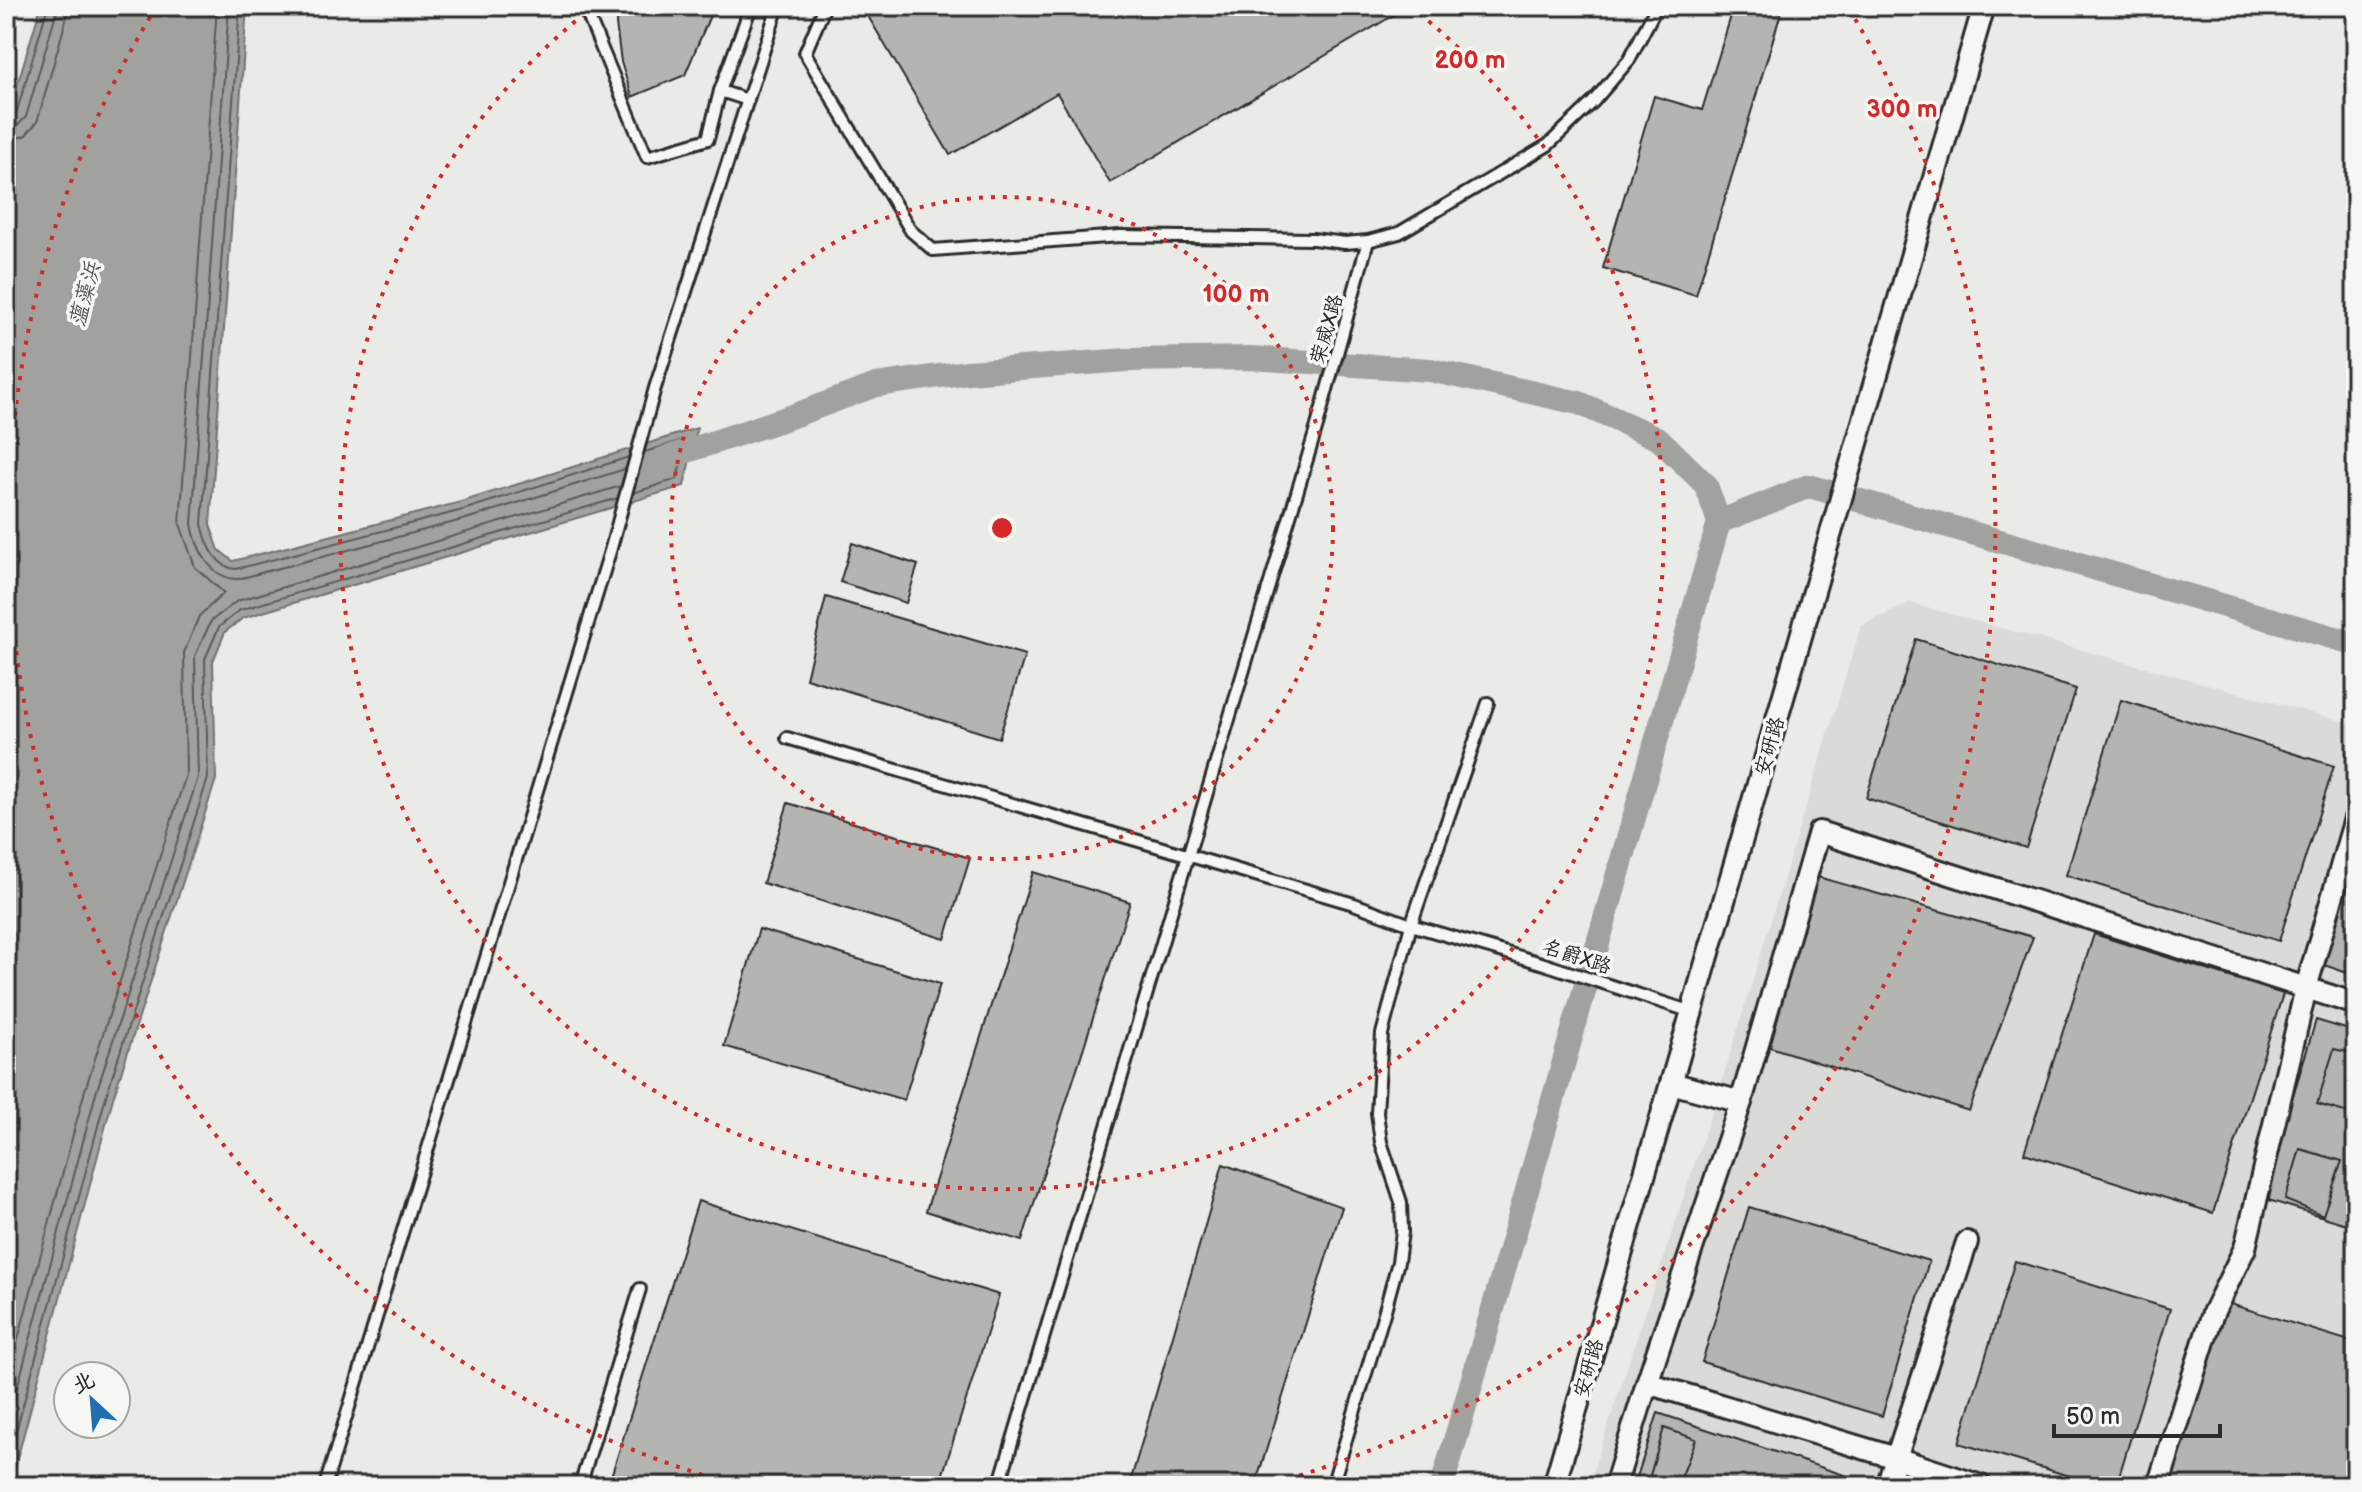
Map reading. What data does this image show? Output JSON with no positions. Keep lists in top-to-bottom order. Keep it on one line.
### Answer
{"streets":{"street":["安研路"],"lane":["荣威X路","名爵X路"]},"crossings":[["荣威X路","名爵X路"],["安研路","名爵X路"]],"water":["蕰藻浜"],"scale_bar":"50 m","north":"top left","rings":["200 m","300 m","100 m"]}
